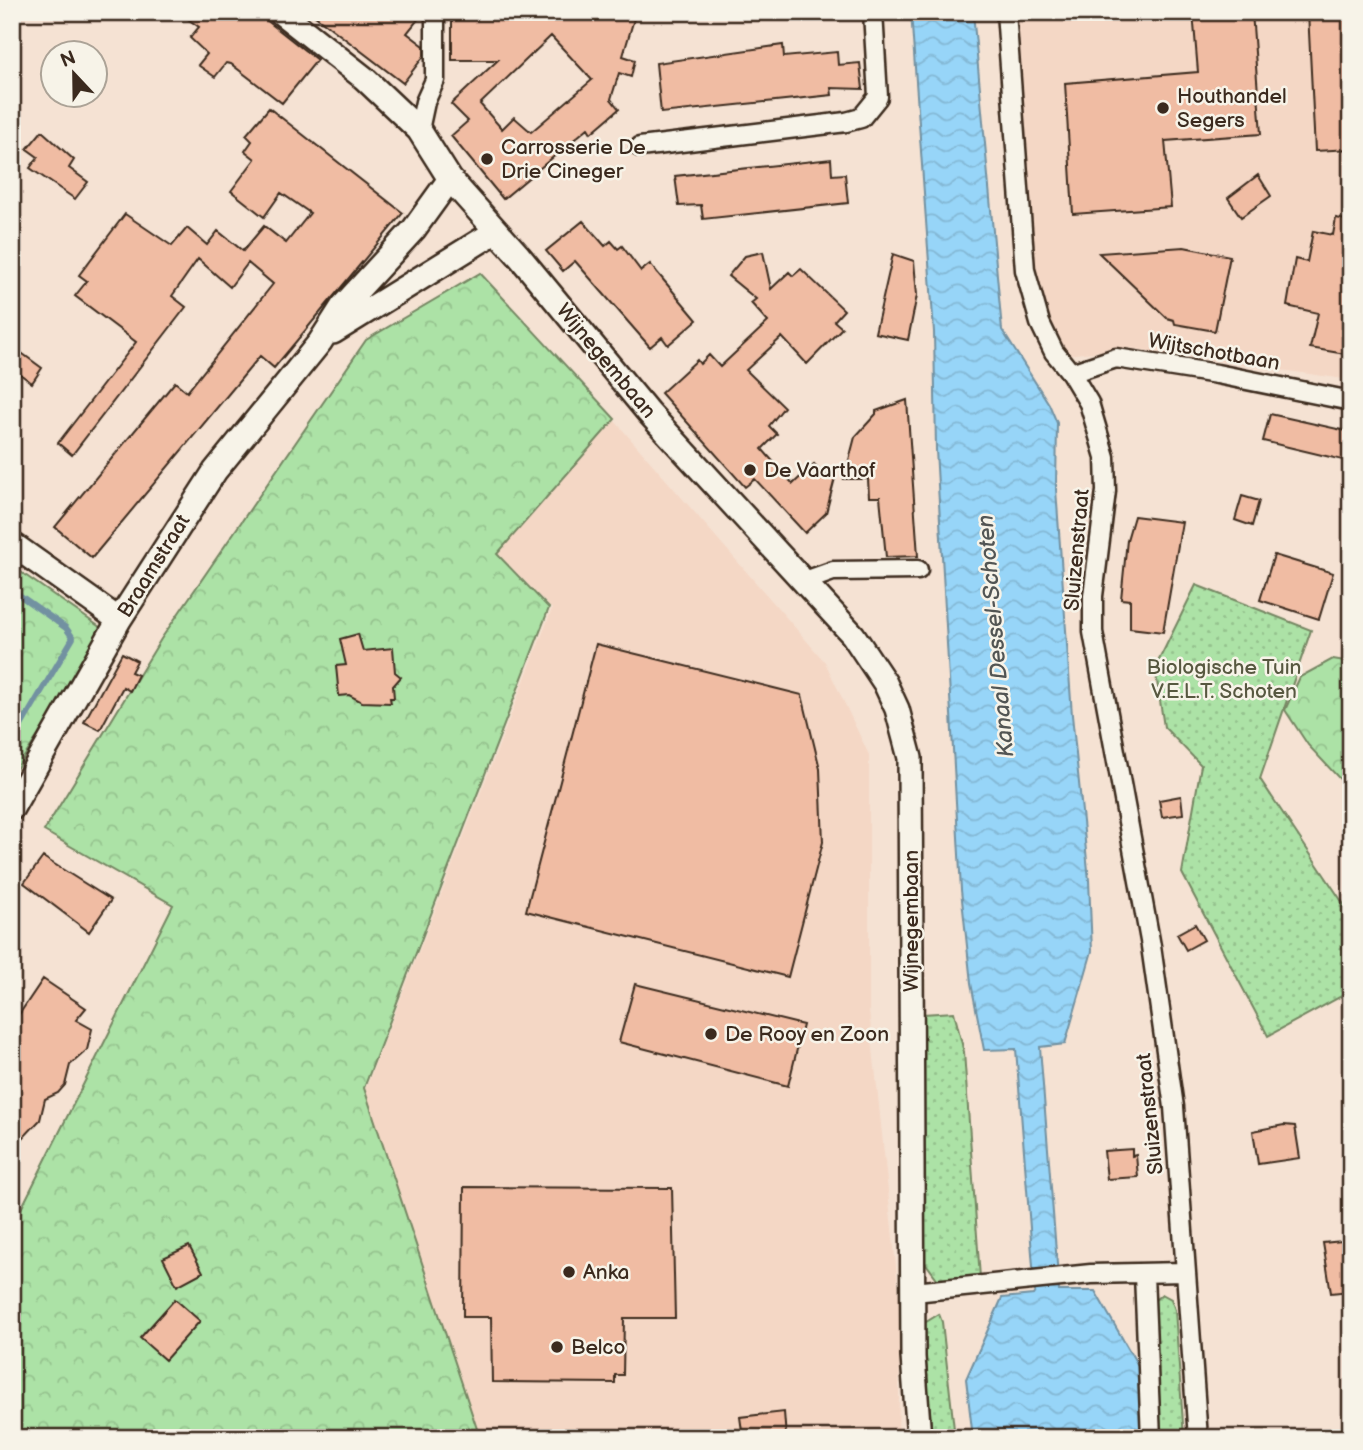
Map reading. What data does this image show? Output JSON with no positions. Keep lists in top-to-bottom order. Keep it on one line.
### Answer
{"streets":{"street":["Wijtschotbaan","Wijnegembaan","Sluizenstraat","Braamstraat"]},"crossings":[["Wijtschotbaan","Sluizenstraat"],["Wijnegembaan","Braamstraat"]],"water":["Kanaal Dessel-Schoten"],"parks":["Biologische Tuin V.E.L.T. Schoten"],"places":["Houthandel Segers","Carrosserie De Drie Cineger","De Vaarthof","De Rooy en Zoon","Anka","Belco"],"north":"top"}
